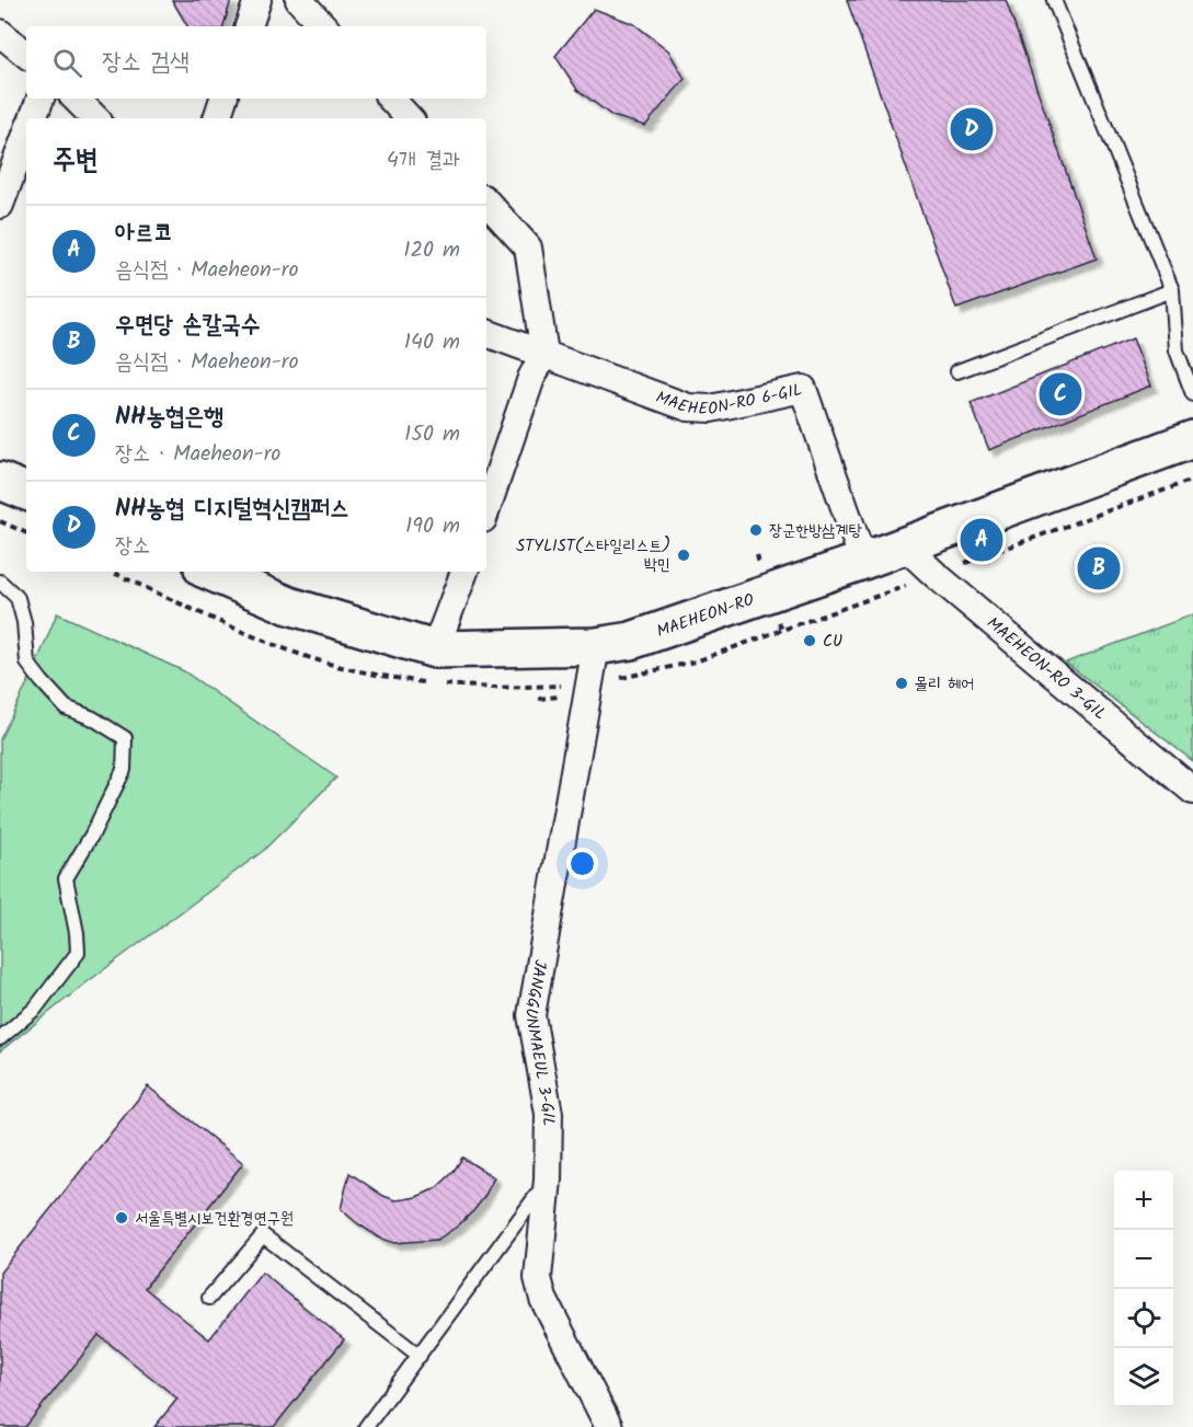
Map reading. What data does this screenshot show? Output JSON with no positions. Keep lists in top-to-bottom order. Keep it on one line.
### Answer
{"streets":{"main road":["MAEHEON-RO"],"street":["MAEHEON-RO 6-GIL","MAEHEON-RO 3-GIL","JANGGUNMAEUL 3-GIL"]},"crossings":[["MAEHEON-RO 6-GIL","MAEHEON-RO"],["MAEHEON-RO","MAEHEON-RO 3-GIL"],["MAEHEON-RO","JANGGUNMAEUL 3-GIL"]],"places":["장군한방삼계탕","STYLIST(스타일리스트) 박민","CU","몰리 헤어","서울특별시보건환경연구원"],"page":{"search":"장소 검색","pins":["D","C","A","B"],"heading":["주변","4개 결과"],"list":[{"mark":"A","name":"아르코","note":"음식점 · Maeheon-ro","value":"120 m"},{"mark":"B","name":"우면당 손칼국수","note":"음식점 · Maeheon-ro","value":"140 m"},{"mark":"C","name":"NH농협은행","note":"장소 · Maeheon-ro","value":"150 m"},{"mark":"D","name":"NH농협 디지털혁신캠퍼스","note":"장소","value":"190 m"}],"map_buttons":["+","−"]}}
